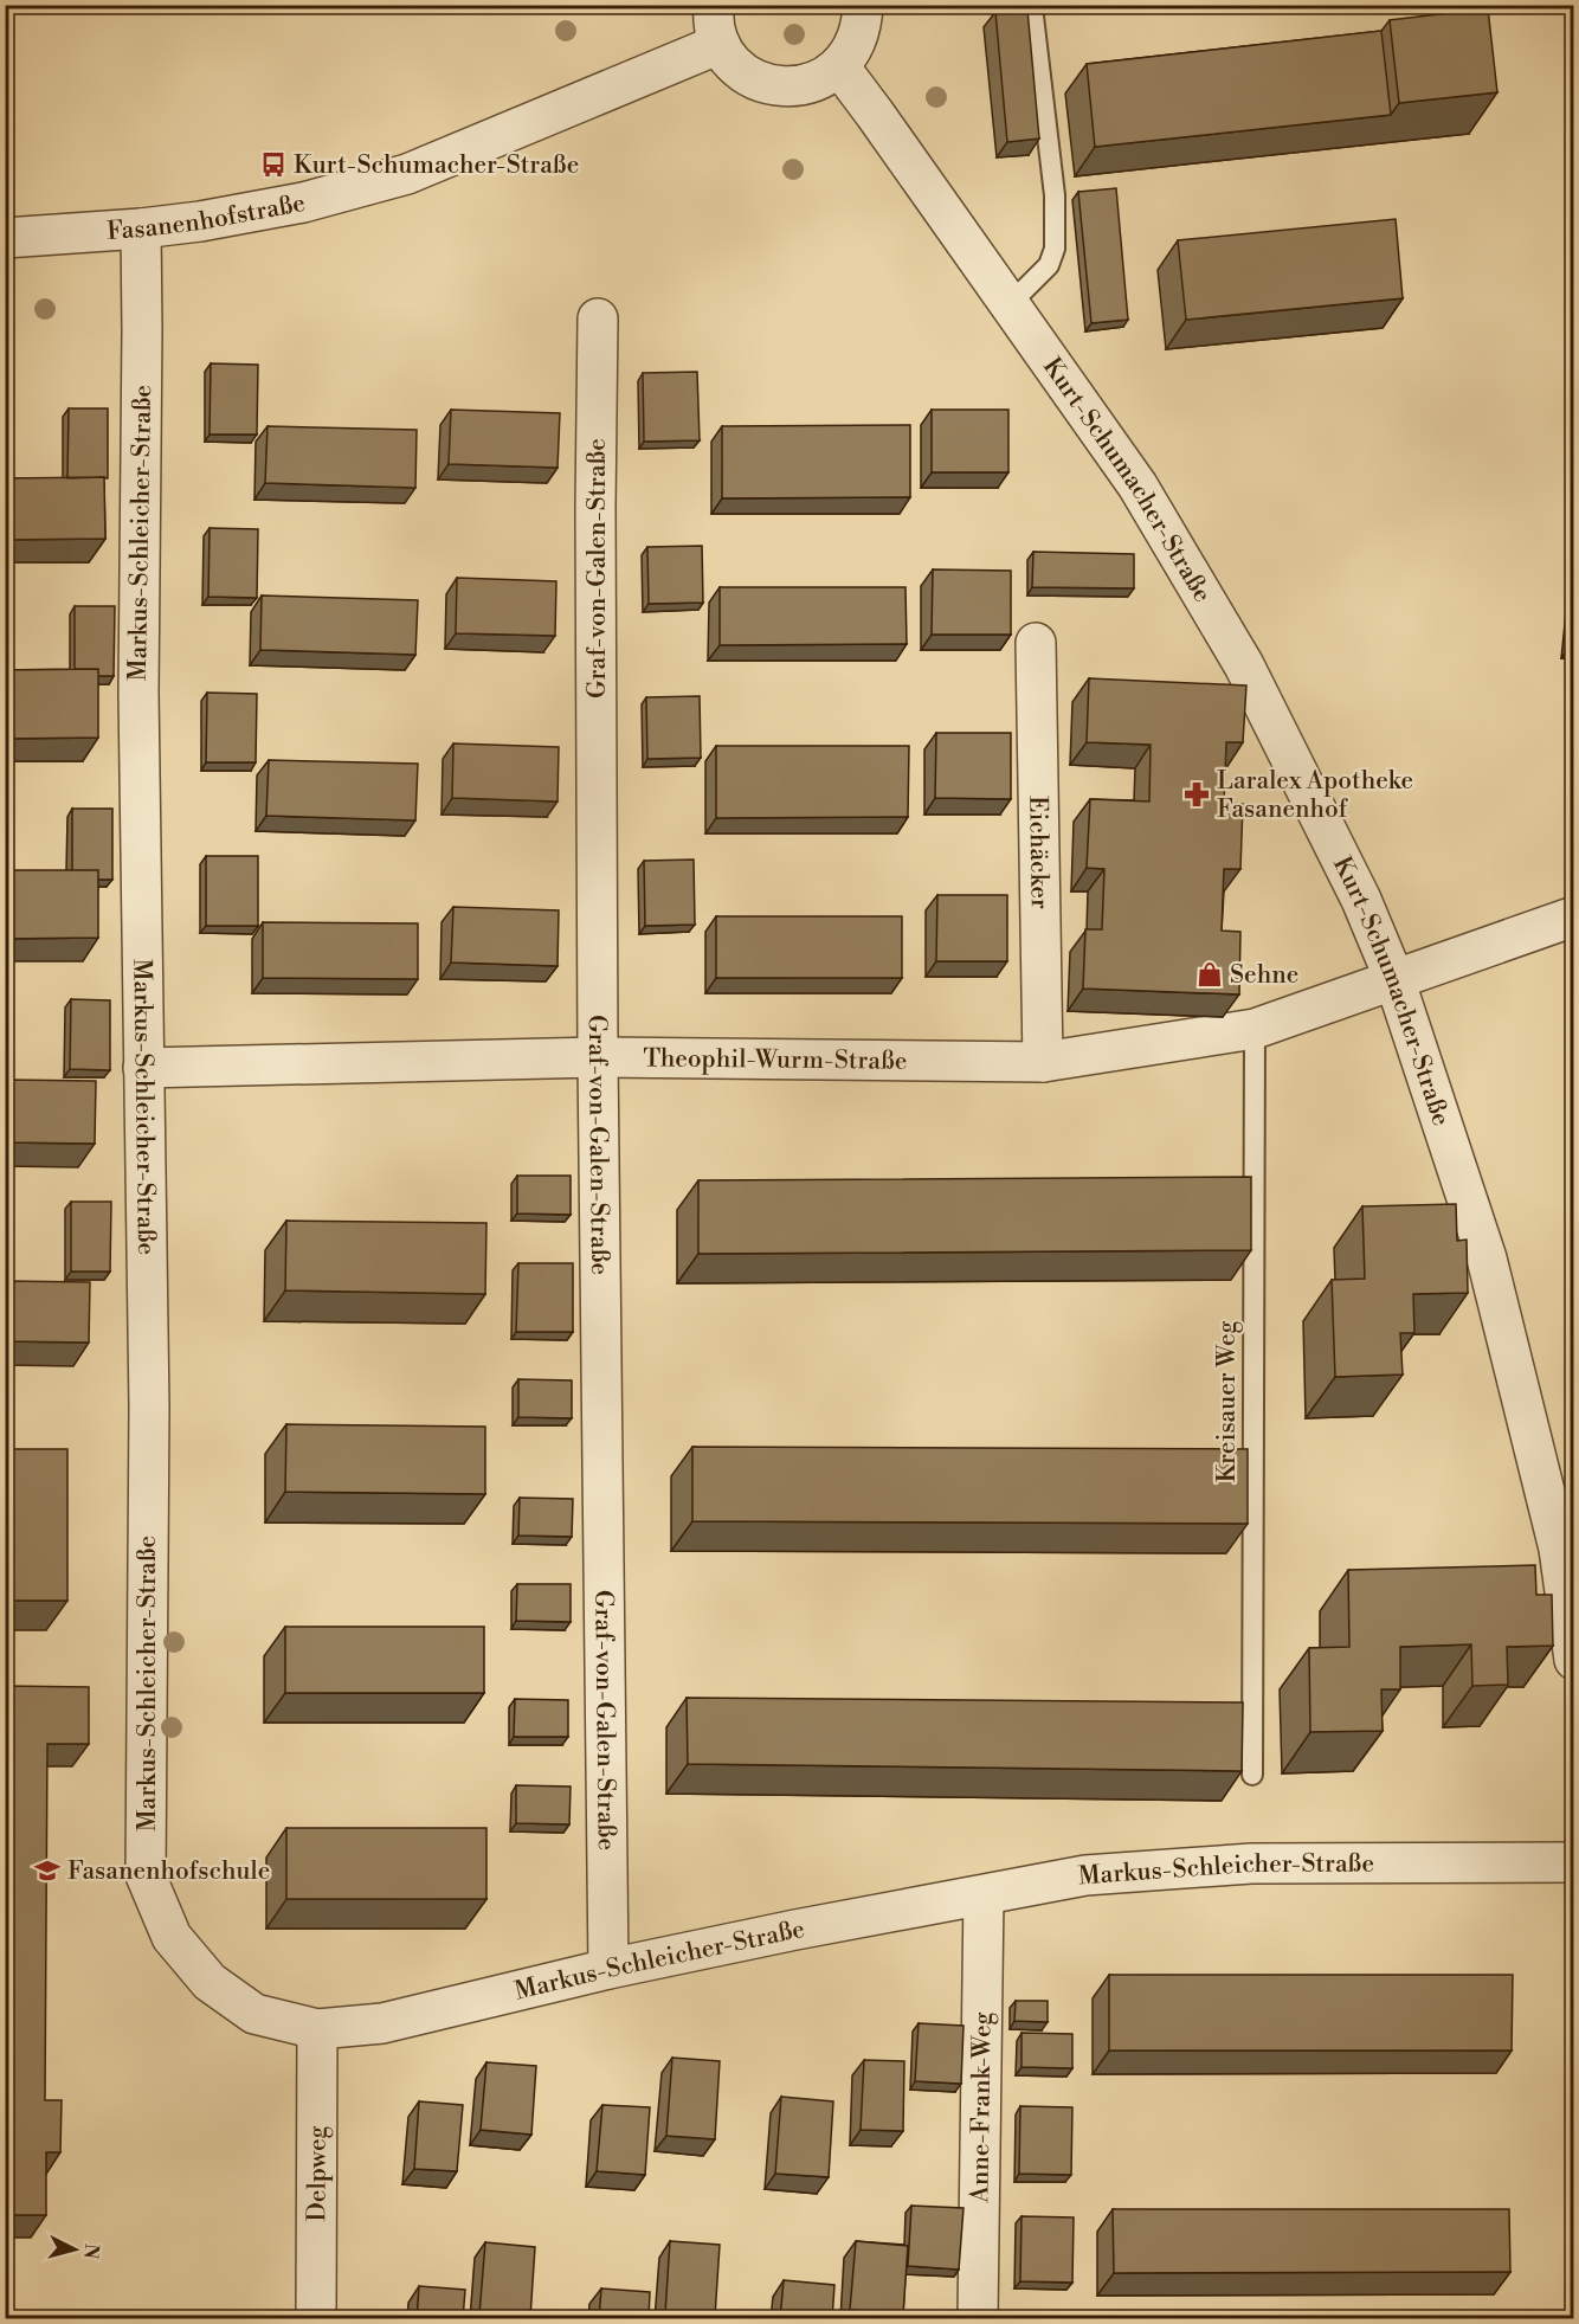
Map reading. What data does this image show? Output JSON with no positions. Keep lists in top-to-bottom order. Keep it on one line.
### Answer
{"streets":{"street":["Fasanenhofstraße","Kurt-Schumacher-Straße","Markus-Schleicher-Straße","Graf-von-Galen-Straße","Eichäcker","Theophil-Wurm-Straße","Anne-Frank-Weg","Delpweg"],"lane":["Kreisauer Weg"]},"crossings":[["Fasanenhofstraße","Markus-Schleicher-Straße"],["Kurt-Schumacher-Straße","Theophil-Wurm-Straße"],["Markus-Schleicher-Straße","Graf-von-Galen-Straße"],["Markus-Schleicher-Straße","Theophil-Wurm-Straße"],["Markus-Schleicher-Straße","Anne-Frank-Weg"],["Markus-Schleicher-Straße","Delpweg"],["Graf-von-Galen-Straße","Theophil-Wurm-Straße"],["Eichäcker","Theophil-Wurm-Straße"],["Theophil-Wurm-Straße","Kreisauer Weg"]],"places":{"bus stop":["Kurt-Schumacher-Straße"],"pharmacy":["Laralex Apotheke Fasanenhof"],"shop":["Sehne"],"school or university":["Fasanenhofschule"]},"north":"right"}
